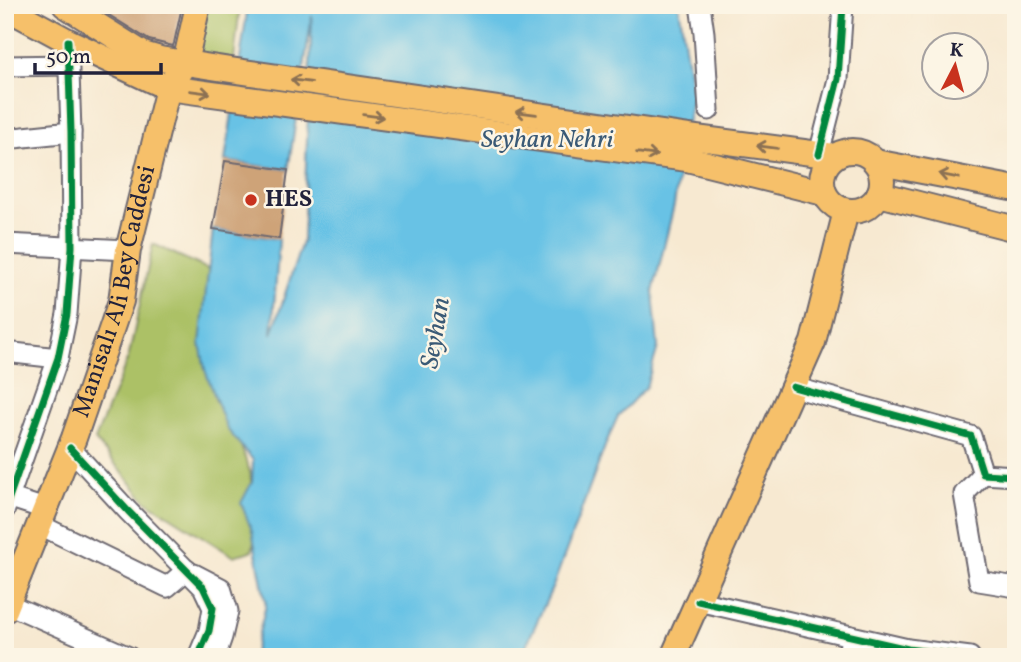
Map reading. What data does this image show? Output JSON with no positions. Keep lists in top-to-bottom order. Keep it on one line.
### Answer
{"streets":{"main road":["Manisalı Ali Bey Caddesi"]},"water":["Seyhan Nehri","Seyhan"],"places":["HES"],"scale_bar":"50 m","north":"top"}
